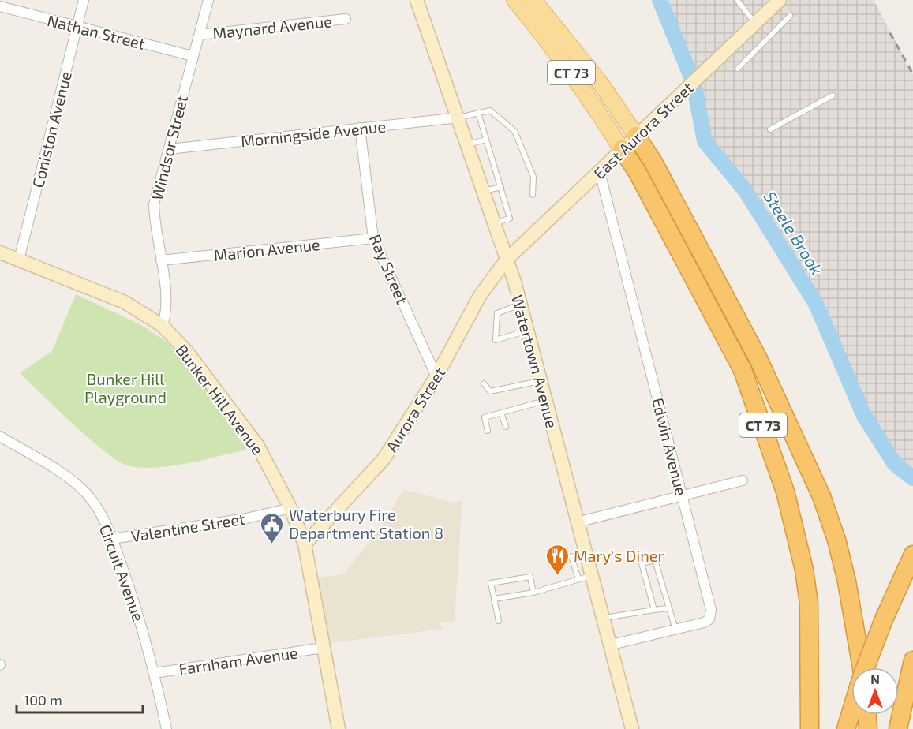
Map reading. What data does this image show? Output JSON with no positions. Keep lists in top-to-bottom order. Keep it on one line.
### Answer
{"streets":{"highway":["CT 73"],"main road":["East Aurora Street","Watertown Avenue","Bunker Hill Avenue","Aurora Street"],"street":["Maynard Avenue","Nathan Street","Coniston Avenue","Morningside Avenue","Windsor Street","Marion Avenue","Ray Street","Edwin Avenue","Valentine Street","Circuit Avenue","Farnham Avenue"]},"crossings":[["Maynard Avenue","Windsor Street"],["Nathan Street","Coniston Avenue"],["Nathan Street","Windsor Street"],["CT 73","East Aurora Street"],["Coniston Avenue","Bunker Hill Avenue"],["East Aurora Street","Watertown Avenue"],["East Aurora Street","Aurora Street"],["East Aurora Street","Edwin Avenue"],["Morningside Avenue","Windsor Street"],["Morningside Avenue","Ray Street"],["Morningside Avenue","Watertown Avenue"],["Windsor Street","Marion Avenue"],["Windsor Street","Bunker Hill Avenue"],["Marion Avenue","Ray Street"],["Ray Street","Aurora Street"],["Watertown Avenue","Aurora Street"],["Watertown Avenue","Edwin Avenue"],["Bunker Hill Avenue","Aurora Street"],["Bunker Hill Avenue","Valentine Street"],["Bunker Hill Avenue","Farnham Avenue"],["Valentine Street","Circuit Avenue"],["Circuit Avenue","Farnham Avenue"]],"water":["Steele Brook"],"parks":["Bunker Hill Playground"],"places":{"public building":["Waterbury Fire Department Station 8"],"restaurant":["Mary's Diner"]},"scale_bar":"100 m","north":"top"}
